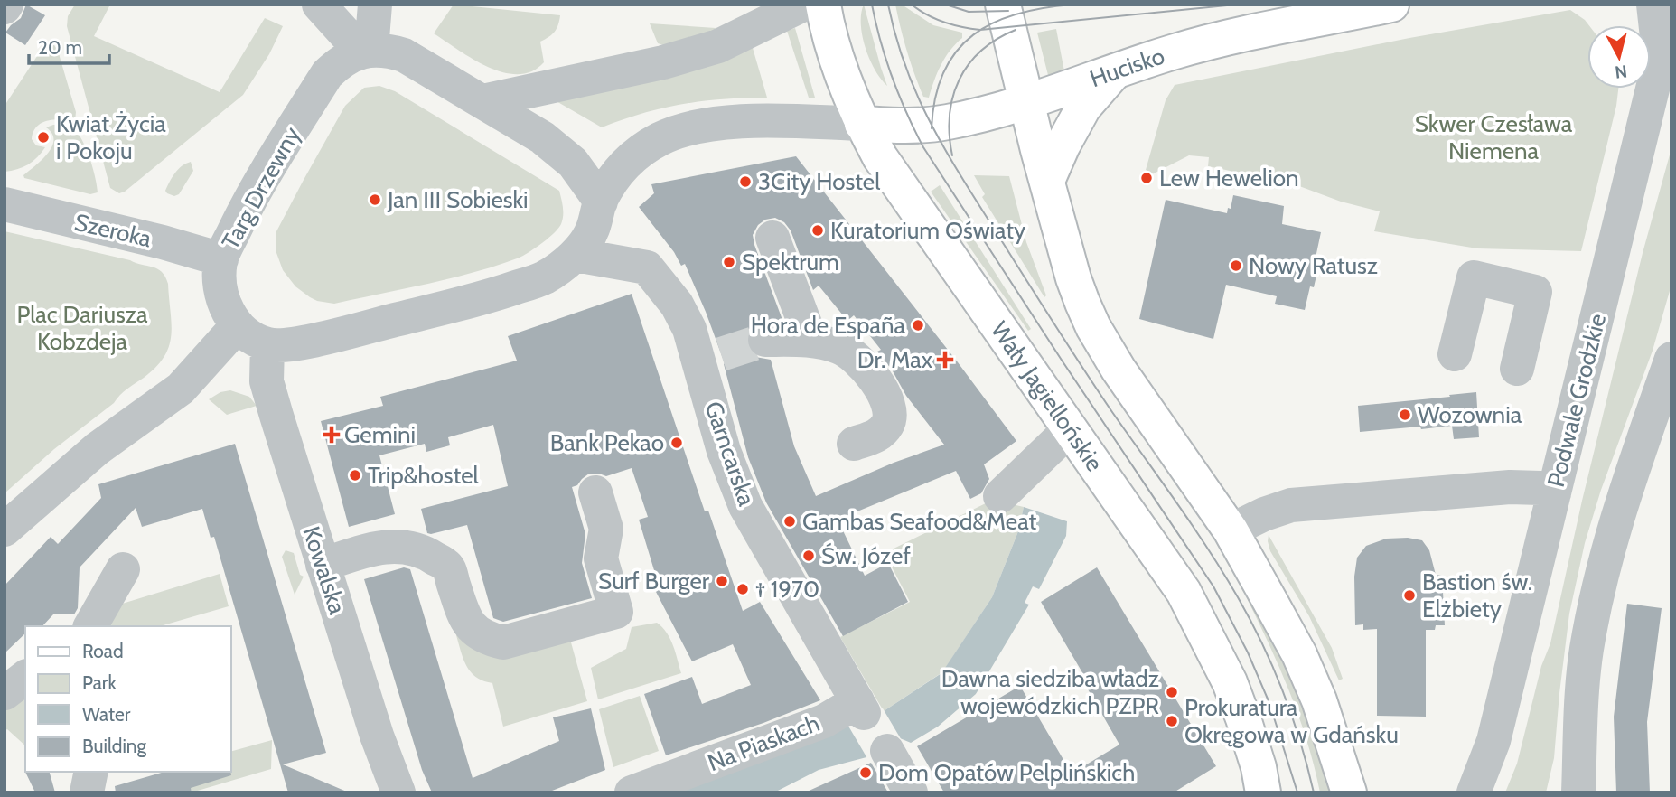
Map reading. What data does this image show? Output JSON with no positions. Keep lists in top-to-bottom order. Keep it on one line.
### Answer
{"streets":{"main road":["Hucisko","Wały Jagiellońskie"],"street":["Targ Drzewny","Szeroka","Podwale Grodzkie","Garncarska","Kowalska","Na Piaskach"]},"crossings":[["Hucisko","Wały Jagiellońskie"],["Targ Drzewny","Szeroka"],["Targ Drzewny","Kowalska"],["Garncarska","Na Piaskach"]],"parks":["Skwer Czesława Niemena","Plac Dariusza Kobzdeja"],"places":{"other":["Kwiat Życia i Pokoju","Lew Hewelion","3City Hostel","Jan III Sobieski","Kuratorium Oświaty","Spektrum","Nowy Ratusz","Hora de España","Wozownia","Bank Pekao","Trip&hostel","Gambas Seafood&Meat","Św. Józef","Surf Burger","† 1970","Bastion św. Elżbiety","Dawna siedziba władz wojewódzkich PZPR","Prokuratura Okręgowa w Gdańsku","Dom Opatów Pelplińskich"],"health":["Dr. Max","Gemini"]},"legend":["Road","Park","Water","Building"],"scale_bar":"20 m","north":"bottom"}
